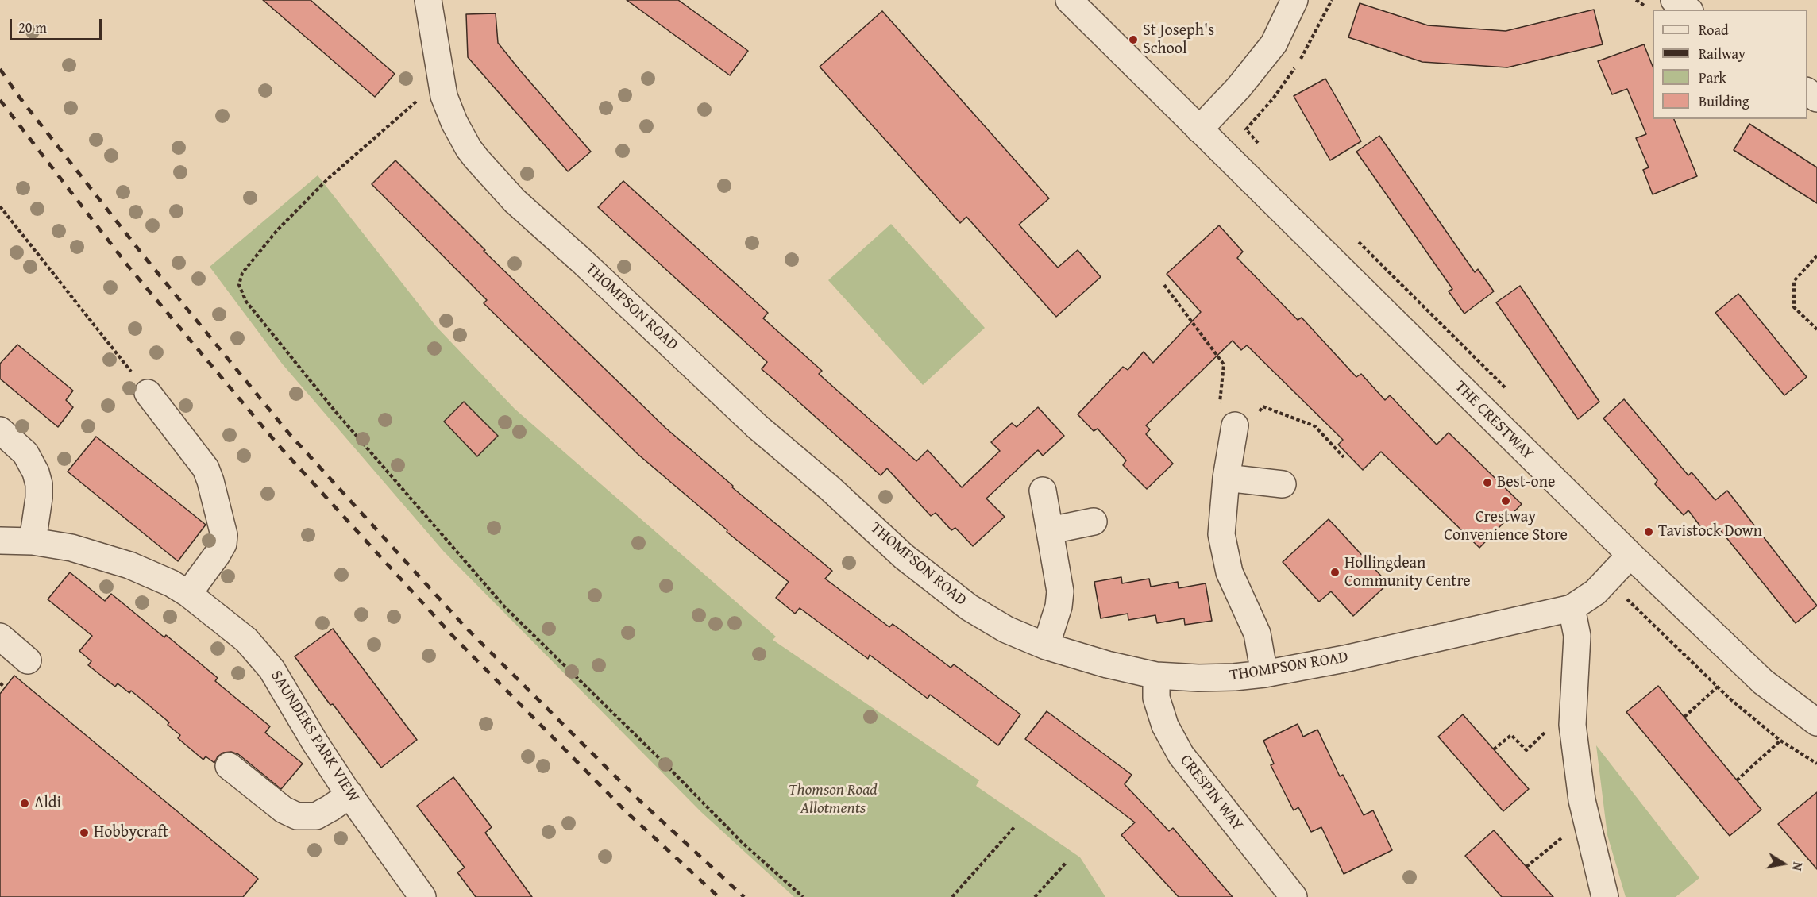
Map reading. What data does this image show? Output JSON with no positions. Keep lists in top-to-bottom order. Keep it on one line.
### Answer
{"streets":{"street":["THOMPSON ROAD","THE CRESTWAY","SAUNDERS PARK VIEW","CRESPIN WAY"]},"crossings":[["THOMPSON ROAD","THE CRESTWAY"],["THOMPSON ROAD","CRESPIN WAY"]],"parks":["Thomson Road Allotments"],"places":["St Joseph's School","Best-one","Crestway Convenience Store","Tavistock Down","Hollingdean Community Centre","Aldi","Hobbycraft"],"legend":["Road","Railway","Park","Building"],"scale_bar":"20 m","north":"right"}
